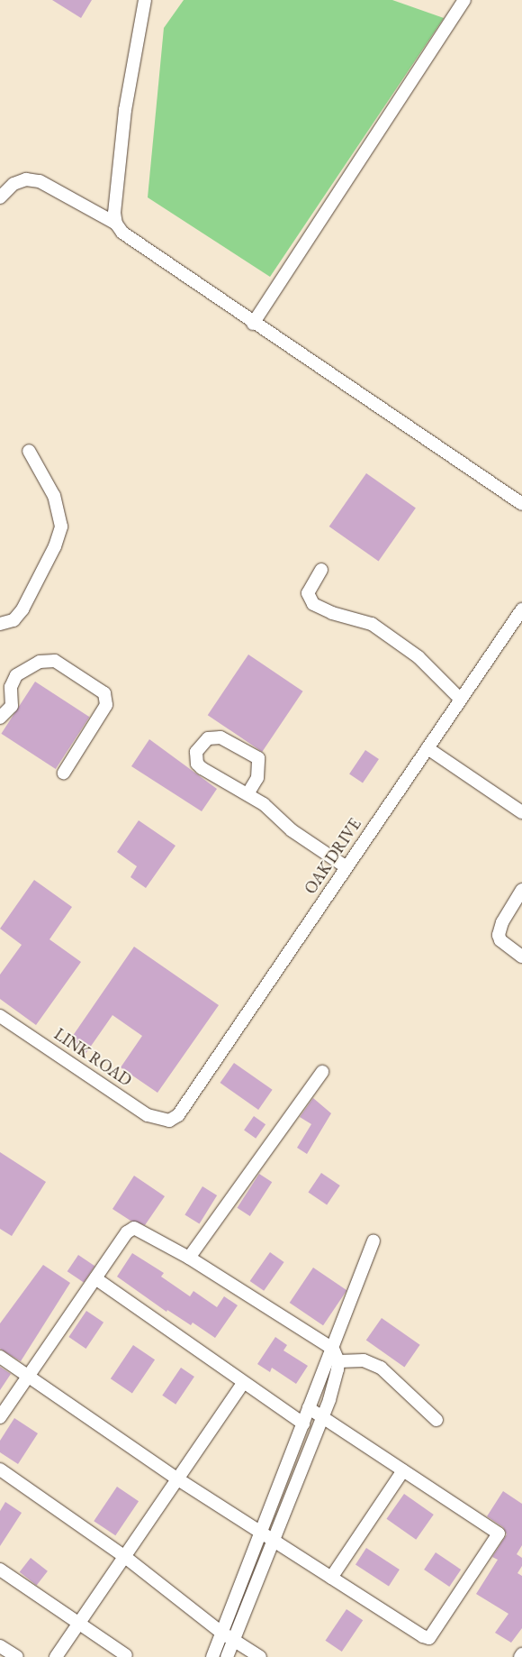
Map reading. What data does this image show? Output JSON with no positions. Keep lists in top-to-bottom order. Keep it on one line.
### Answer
{"streets":{"street":["OAK DRIVE","LINK ROAD"]},"crossings":[["OAK DRIVE","LINK ROAD"]]}
